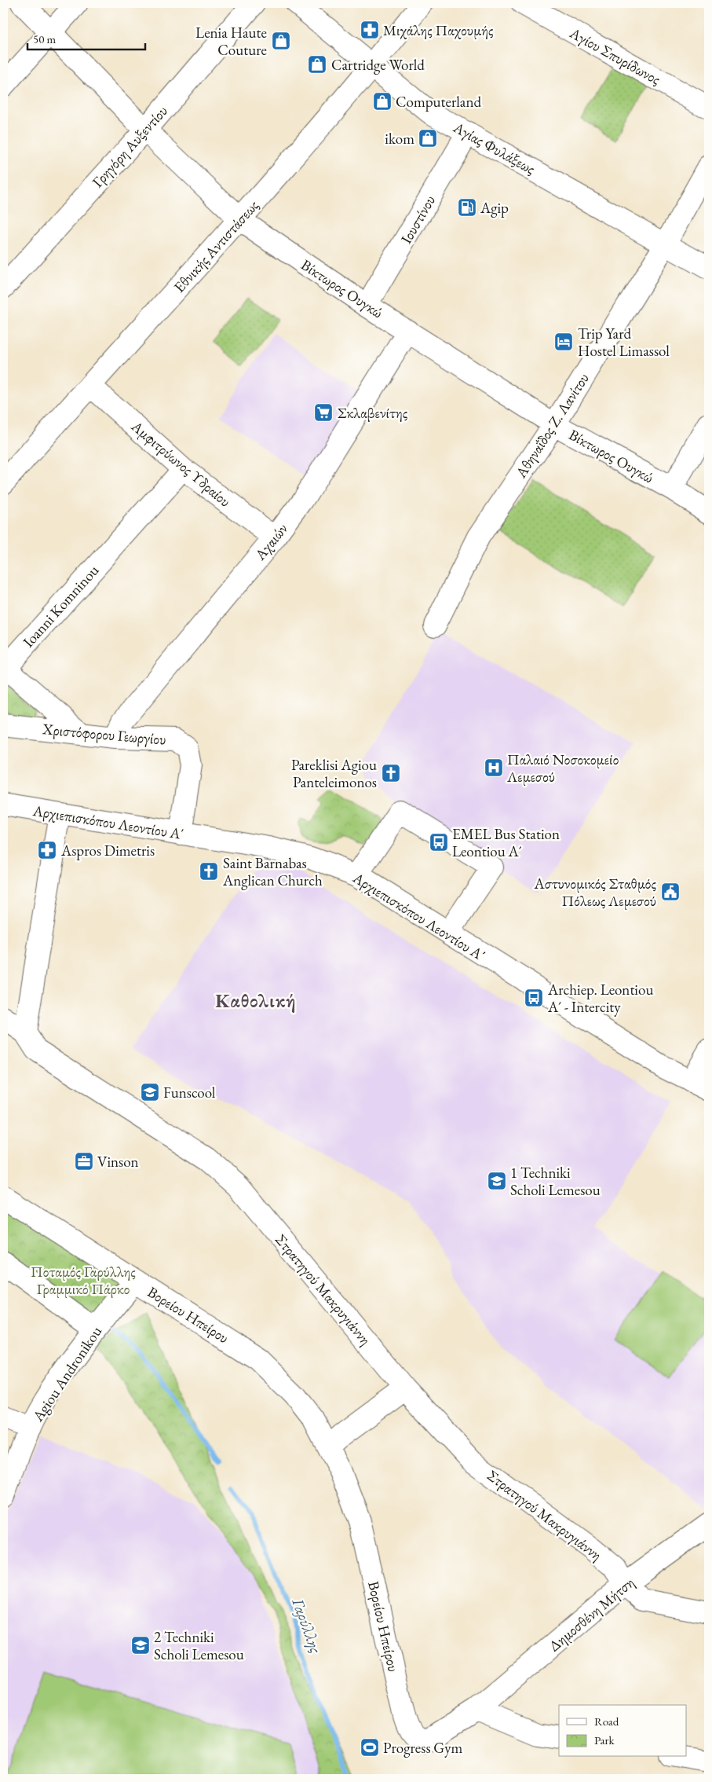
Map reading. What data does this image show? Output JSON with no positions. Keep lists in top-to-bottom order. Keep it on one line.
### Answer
{"streets":{"street":["Αγίου Σπυρίδωνος","Γρηγόρη Αυξεντίου","Αγίας Φυλάξεως","Ιουστίνου","Εθνικής Αντιστάσεως","Βίκτωρος Ουγκώ","Αθηναΐδος Ζ. Λανίτου","Αμφιτρύωνος Υδραίου","Αχαιών","Ioanni Komninou","Χριστόφορου Γεωργίου","Αρχιεπισκόπου Λεοντίου Α΄","Στρατηγού Μακρυγιάννη","Βορείου Ηπείρου","Agiou Andronikou","Δημοσθένη Μήτση"]},"crossings":[["Γρηγόρη Αυξεντίου","Βίκτωρος Ουγκώ"],["Αγίας Φυλάξεως","Ιουστίνου"],["Αγίας Φυλάξεως","Εθνικής Αντιστάσεως"],["Αγίας Φυλάξεως","Αθηναΐδος Ζ. Λανίτου"],["Ιουστίνου","Βίκτωρος Ουγκώ"],["Εθνικής Αντιστάσεως","Βίκτωρος Ουγκώ"],["Εθνικής Αντιστάσεως","Αμφιτρύωνος Υδραίου"],["Βίκτωρος Ουγκώ","Αθηναΐδος Ζ. Λανίτου"],["Βίκτωρος Ουγκώ","Αχαιών"],["Αμφιτρύωνος Υδραίου","Αχαιών"],["Αμφιτρύωνος Υδραίου","Ioanni Komninou"],["Αχαιών","Χριστόφορου Γεωργίου"],["Ioanni Komninou","Χριστόφορου Γεωργίου"],["Χριστόφορου Γεωργίου","Αρχιεπισκόπου Λεοντίου Α΄"],["Στρατηγού Μακρυγιάννη","Δημοσθένη Μήτση"],["Βορείου Ηπείρου","Agiou Andronikou"],["Βορείου Ηπείρου","Δημοσθένη Μήτση"]],"districts":["Καθολική"],"water":["Γαρύλλης"],"parks":["Ποταμός Γαρύλλης Γραμμικό Πάρκο"],"places":{"pharmacy":["Μιχάλης Παχουμής","Aspros Dimetris"],"shop":["Lenia Haute Couture","Cartridge World","Computerland","ikom"],"fuel station":["Agip"],"hotel":["Trip Yard Hostel Limassol"],"supermarket":["Σκλαβενίτης"],"hospital":["Παλαιό Νοσοκομείο Λεμεσού"],"church":["Pareklisi Agiou Panteleimonos","Saint Barnabas Anglican Church"],"bus stop":["EMEL Bus Station Leontiou A´","Archiep. Leontiou A´ - Intercity"],"public building":["Αστυνομικός Σταθμός Πόλεως Λεμεσού"],"school or university":["Funscool","1 Techniki Scholi Lemesou","2 Techniki Scholi Lemesou"],"office":["Vinson"],"sports":["Progress Gym"]},"legend":["Road","Park"],"scale_bar":"50 m"}
